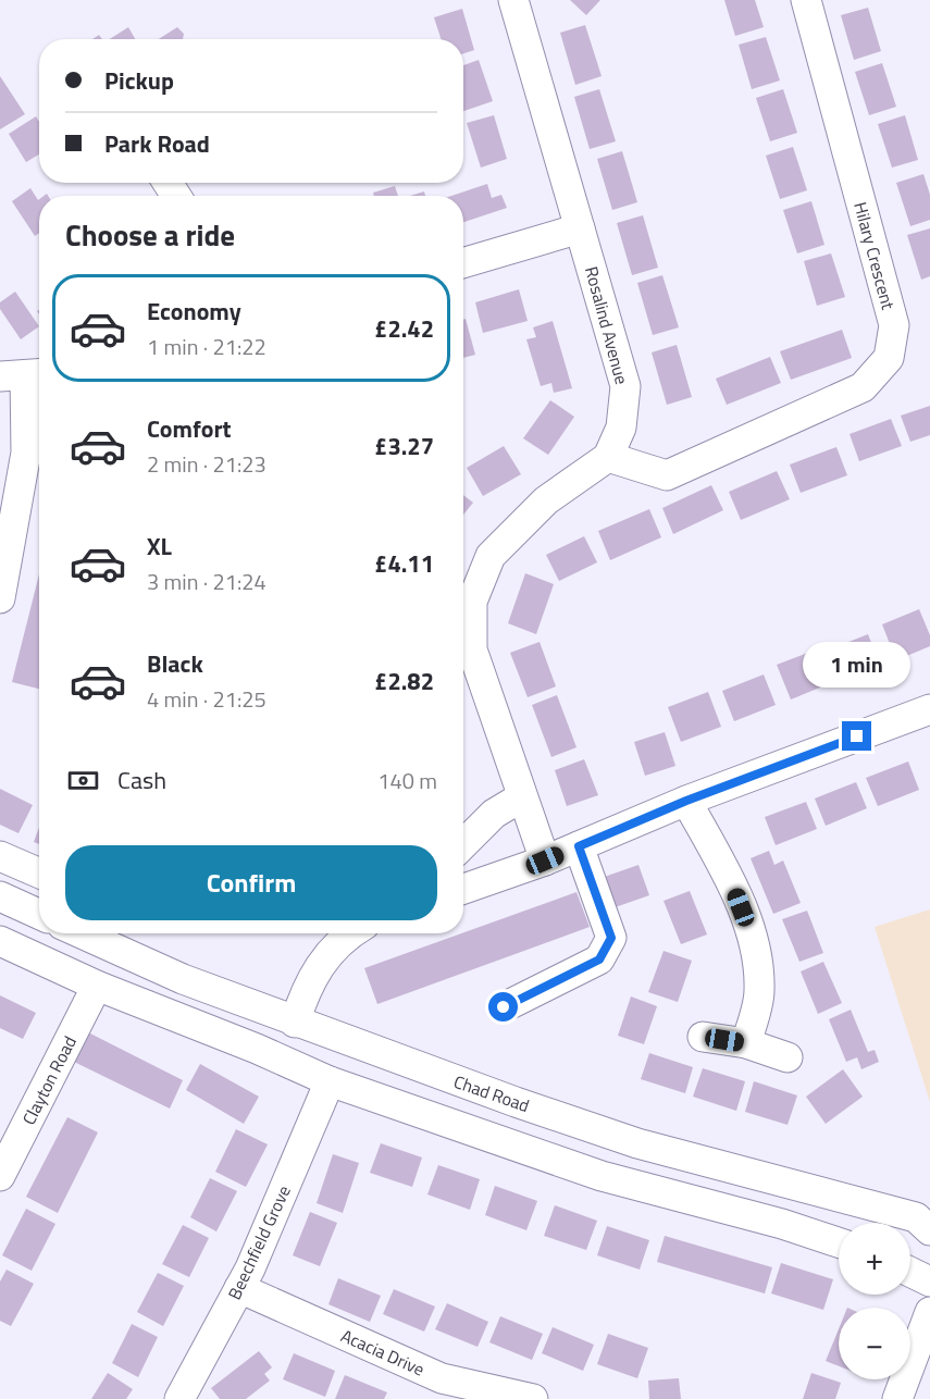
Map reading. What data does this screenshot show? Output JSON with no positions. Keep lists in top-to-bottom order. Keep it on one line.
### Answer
{"streets":{"street":["Hilary Crescent","Rosalind Avenue","Clayton Road","Chad Road","Beechfield Grove","Acacia Drive"]},"crossings":[["Hilary Crescent","Rosalind Avenue"],["Beechfield Grove","Acacia Drive"]],"page":{"banner":["Pickup","Park Road"],"heading":"Choose a ride","list":[{"name":"Economy","note":"1 min · 21:22","value":"£2.42"},{"name":"Comfort","note":"2 min · 21:23","value":"£3.27"},{"name":"XL","note":"3 min · 21:24","value":"£4.11"},{"name":"Black","note":"4 min · 21:25","value":"£2.82"}],"bubble":"1 min","pay":["Cash","140 m"],"buttons":"Confirm","map_buttons":["+","−"]}}
